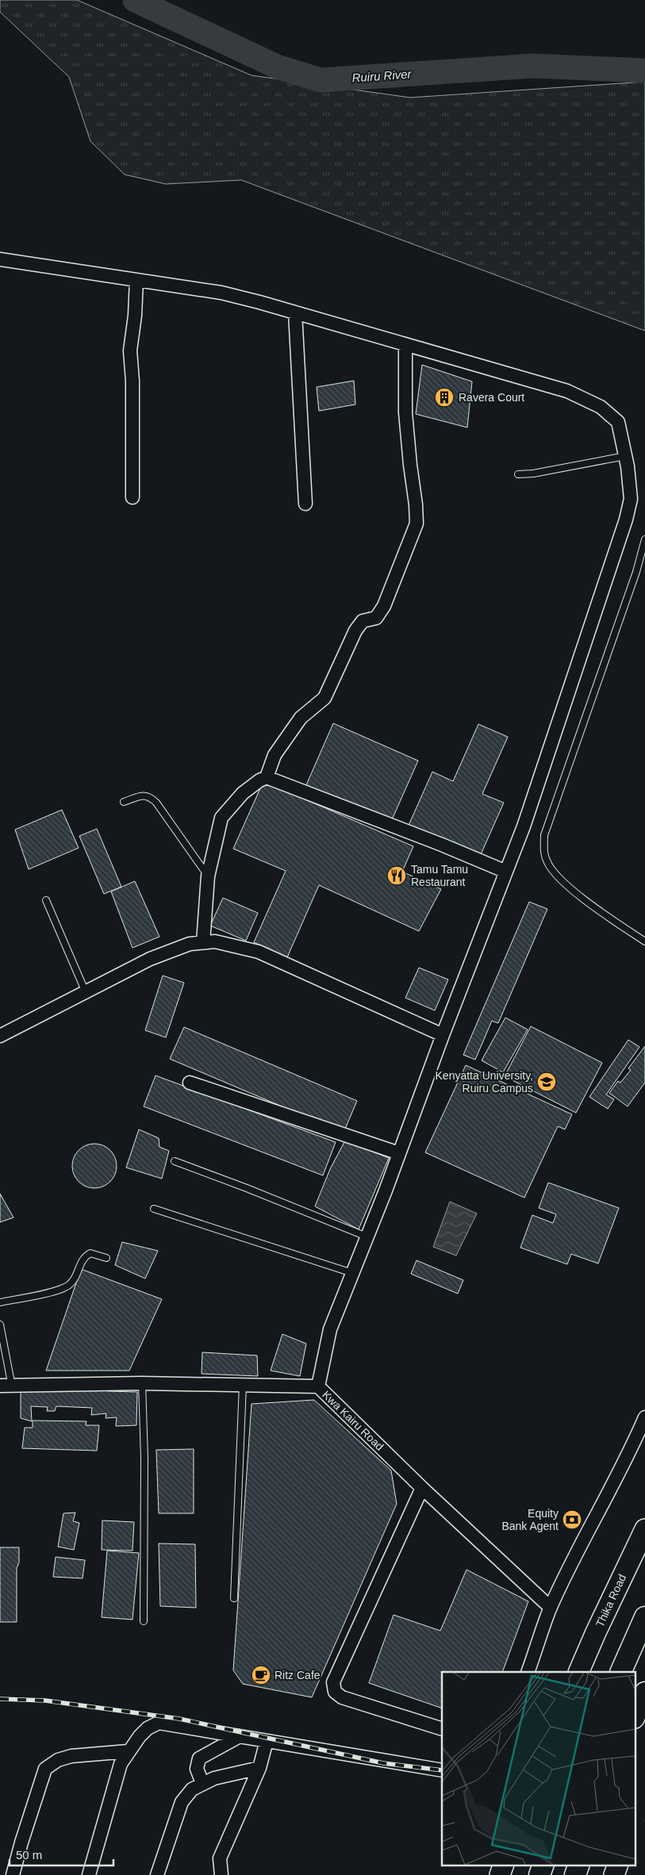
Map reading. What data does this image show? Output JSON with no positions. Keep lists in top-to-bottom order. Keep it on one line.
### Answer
{"streets":{"main road":["Thika Road"],"street":["Kwa Kairu Road"]},"water":["Ruiru River"],"places":{"building":["Ravera Court"],"restaurant":["Tamu Tamu Restaurant"],"school or university":["Kenyatta University, Ruiru Campus"],"bank":["Equity Bank Agent"],"cafe":["Ritz Cafe"]},"scale_bar":"50 m"}
